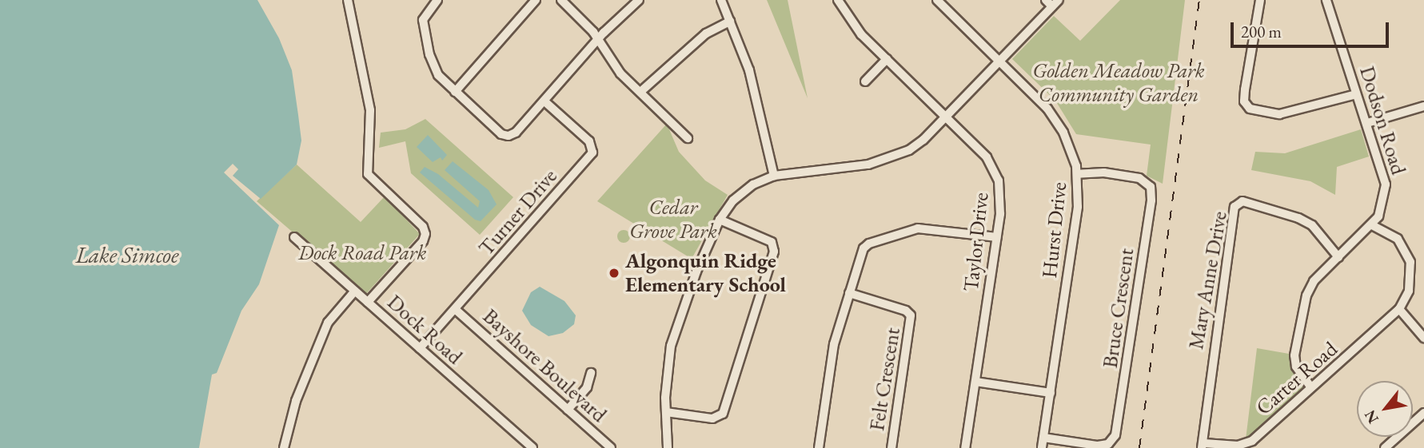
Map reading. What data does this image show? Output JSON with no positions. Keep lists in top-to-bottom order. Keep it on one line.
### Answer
{"streets":{"street":["Dodson Road","Turner Drive","Hurst Drive","Taylor Drive","Mary Anne Drive","Bruce Crescent","Dock Road","Bayshore Boulevard","Carter Road","Felt Crescent"]},"crossings":[["Dodson Road","Mary Anne Drive"],["Dodson Road","Carter Road"],["Turner Drive","Dock Road"],["Turner Drive","Bayshore Boulevard"],["Hurst Drive","Bruce Crescent"],["Mary Anne Drive","Carter Road"]],"water":["Lake Simcoe"],"parks":["Golden Meadow Park Community Garden","Cedar Grove Park","Dock Road Park"],"places":["Algonquin Ridge Elementary School"],"scale_bar":"200 m","north":"bottom left"}
